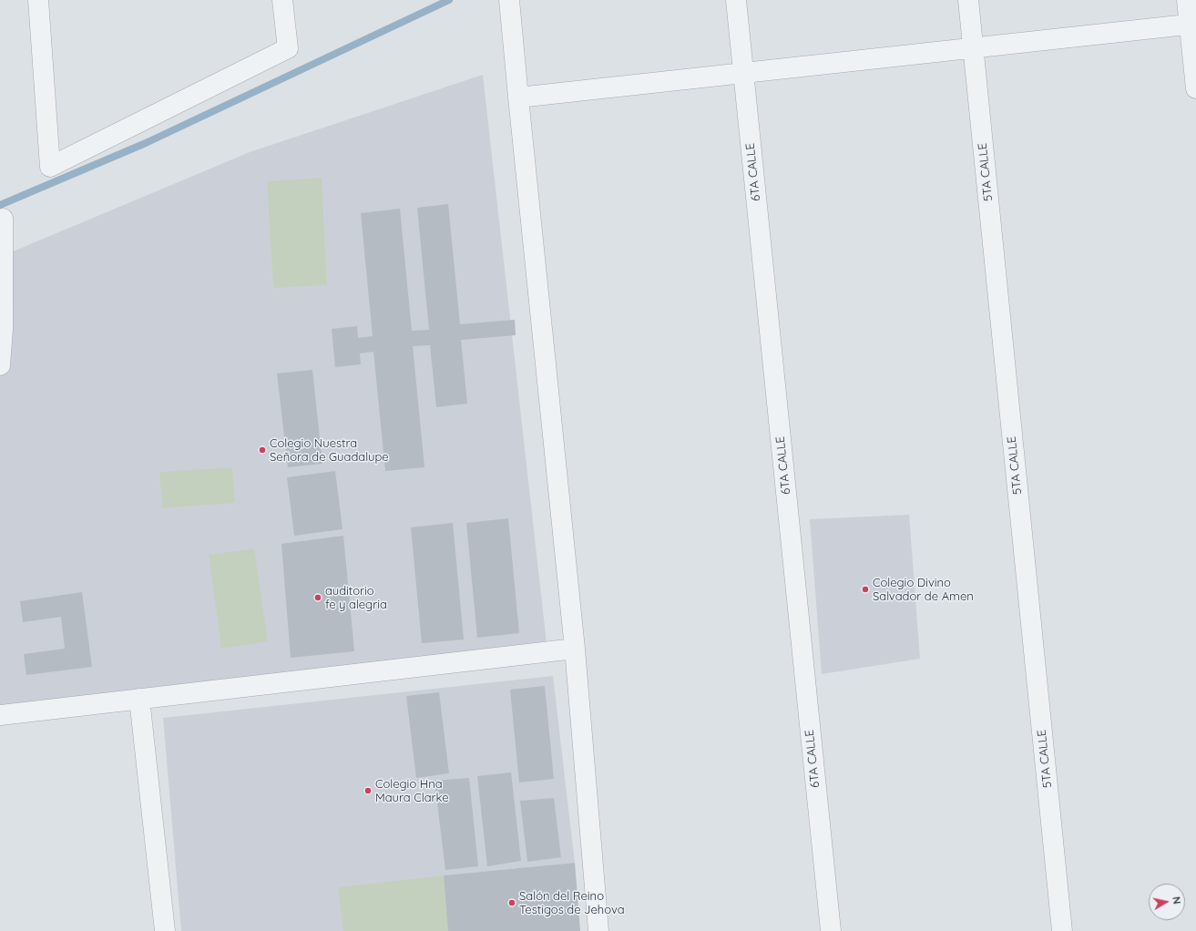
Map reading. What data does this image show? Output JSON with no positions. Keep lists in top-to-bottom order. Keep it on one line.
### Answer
{"streets":{"street":["6TA CALLE","5TA CALLE"]},"places":["Colegio Nuestra Señora de Guadalupe","Colegio Divino Salvador de Amen","auditorio fe y alegria","Colegio Hna Maura Clarke","Salón del Reino Testigos de Jehova"],"north":"right"}
